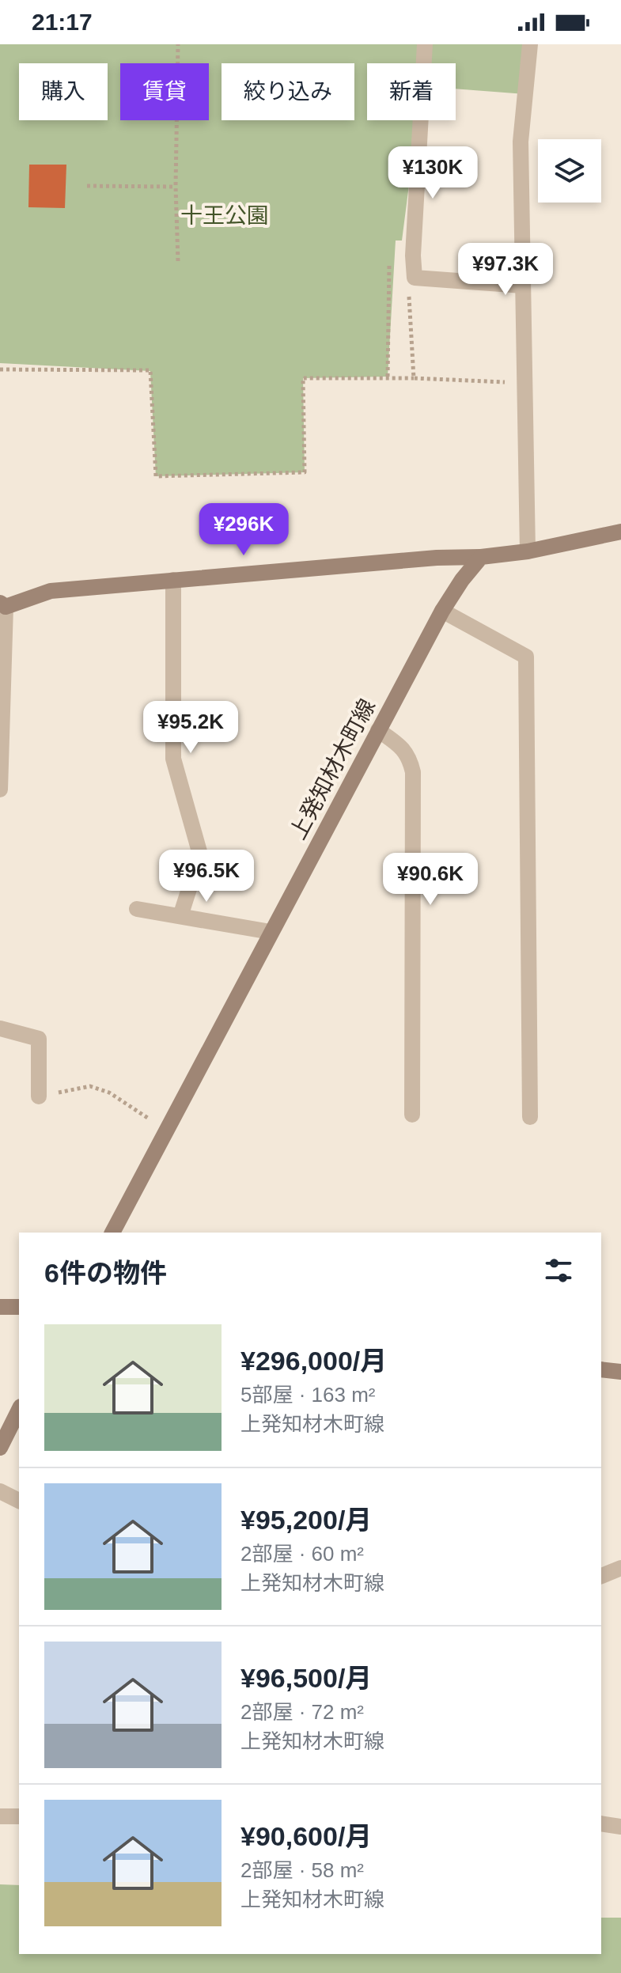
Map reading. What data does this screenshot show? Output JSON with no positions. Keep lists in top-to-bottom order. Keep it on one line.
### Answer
{"streets":{"main road":["上発知材木町線"]},"parks":["十王公園"],"page":{"status":"21:17","chip":["購入","賃貸","絞り込み","新着"],"price":["¥130K","¥97.3K","¥296K","¥95.2K","¥96.5K","¥90.6K"],"heading":"6件の物件","list":[{"name":"¥296,000/月","note":"5部屋 · 163 m² · 上発知材木町線"},{"name":"¥95,200/月","note":"2部屋 · 60 m² · 上発知材木町線"},{"name":"¥96,500/月","note":"2部屋 · 72 m² · 上発知材木町線"},{"name":"¥90,600/月","note":"2部屋 · 58 m² · 上発知材木町線"}]}}
